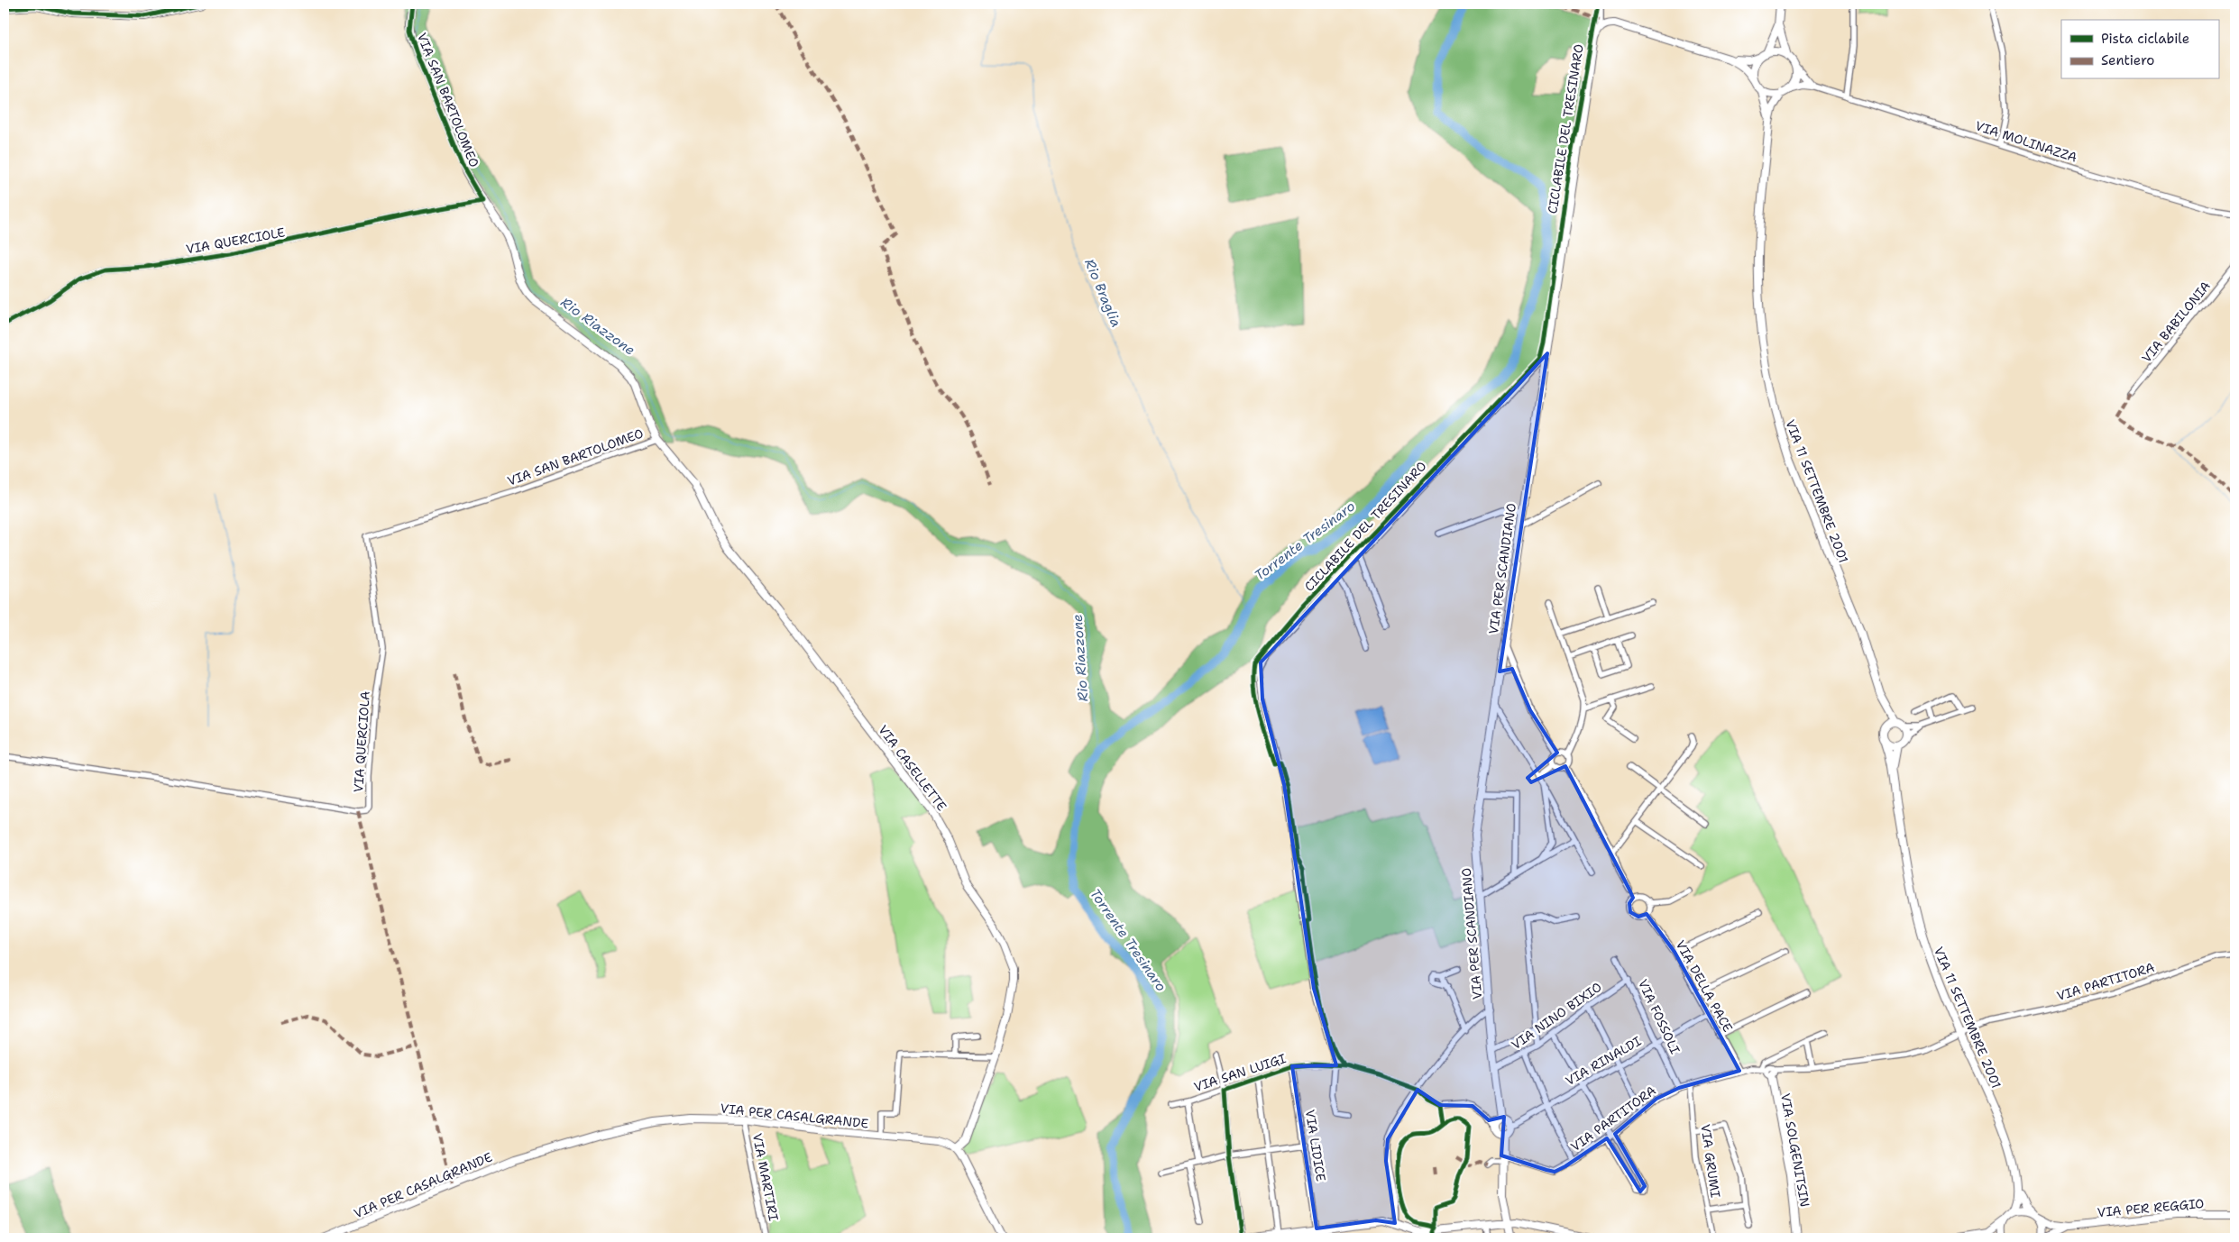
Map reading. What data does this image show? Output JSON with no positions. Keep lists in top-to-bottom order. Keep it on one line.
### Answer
{"streets":{"street":["VIA SAN BARTOLOMEO","VIA MOLINAZZA","VIA QUERCIOLE","VIA BABILONIA","VIA 11 SETTEMBRE 2001","VIA PER SCANDIANO","VIA QUERCIOLA","VIA CASELLETTE","VIA PARTITORA","VIA DELLA PACE","VIA NINO BIXIO","VIA FOSSOLI","VIA RINALDI","VIA SAN LUIGI","VIA PER CASALGRANDE","VIA LIDICE","VIA SOLGENITSIN","VIA GRUMI","VIA MARTIRI","VIA PER REGGIO"],"cycle path":["CICLABILE DEL TRESINARO"]},"crossings":[["VIA SAN BARTOLOMEO","VIA QUERCIOLE"],["VIA SAN BARTOLOMEO","VIA QUERCIOLA"],["VIA SAN BARTOLOMEO","VIA CASELLETTE"],["VIA MOLINAZZA","VIA 11 SETTEMBRE 2001"],["VIA 11 SETTEMBRE 2001","VIA PARTITORA"],["VIA 11 SETTEMBRE 2001","VIA PER REGGIO"],["VIA PER SCANDIANO","VIA NINO BIXIO"],["VIA CASELLETTE","VIA PER CASALGRANDE"],["VIA PARTITORA","VIA DELLA PACE"],["VIA PARTITORA","VIA FOSSOLI"],["VIA PARTITORA","VIA SOLGENITSIN"],["VIA PARTITORA","VIA GRUMI"],["VIA DELLA PACE","VIA RINALDI"],["VIA NINO BIXIO","VIA FOSSOLI"],["VIA FOSSOLI","VIA RINALDI"],["VIA SAN LUIGI","VIA LIDICE"],["VIA PER CASALGRANDE","VIA MARTIRI"]],"water":["Rio Braglia","Rio Riazzone","Torrente Tresinaro"],"legend":["Pista ciclabile","Sentiero"]}
